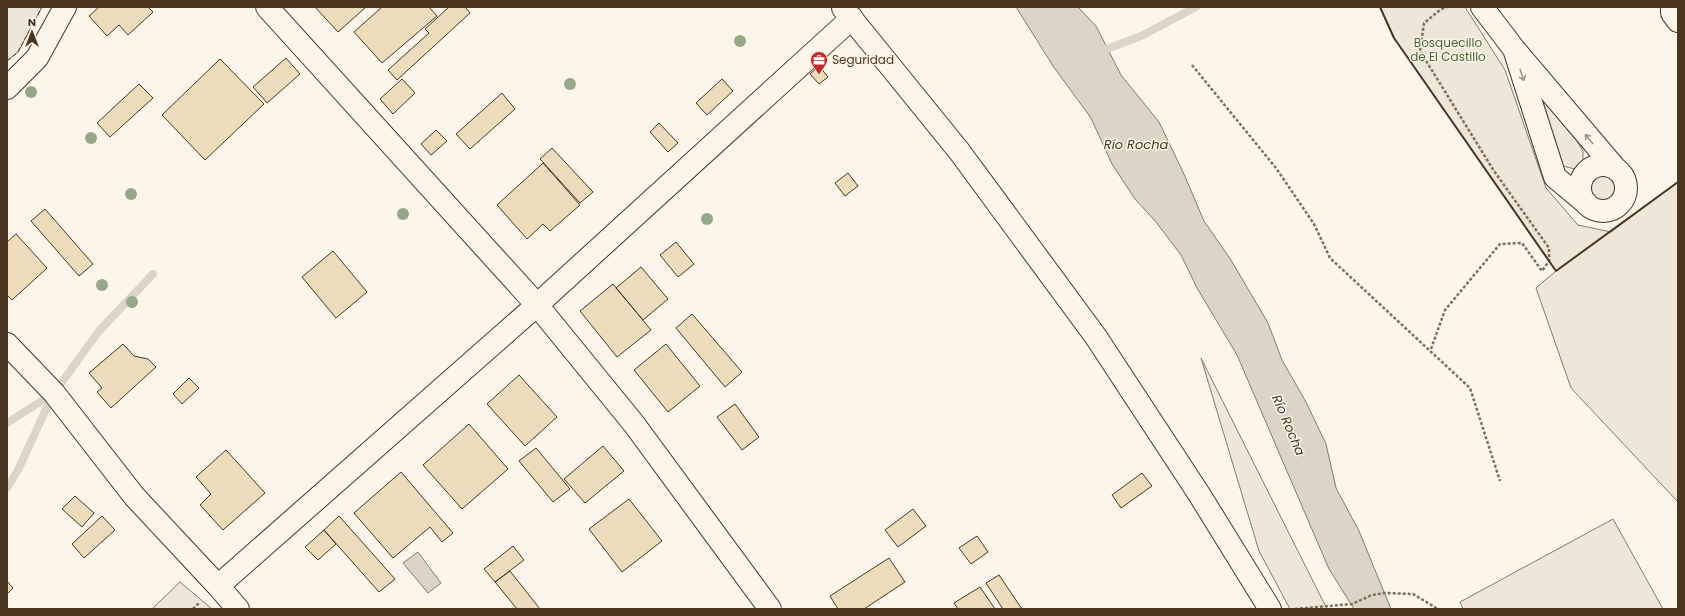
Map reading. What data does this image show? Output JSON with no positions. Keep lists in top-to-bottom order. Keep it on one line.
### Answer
{"water":["Río Rocha"],"parks":["Bosquecillo de El Castillo"],"places":{"office":["Seguridad"]},"north":"top"}
